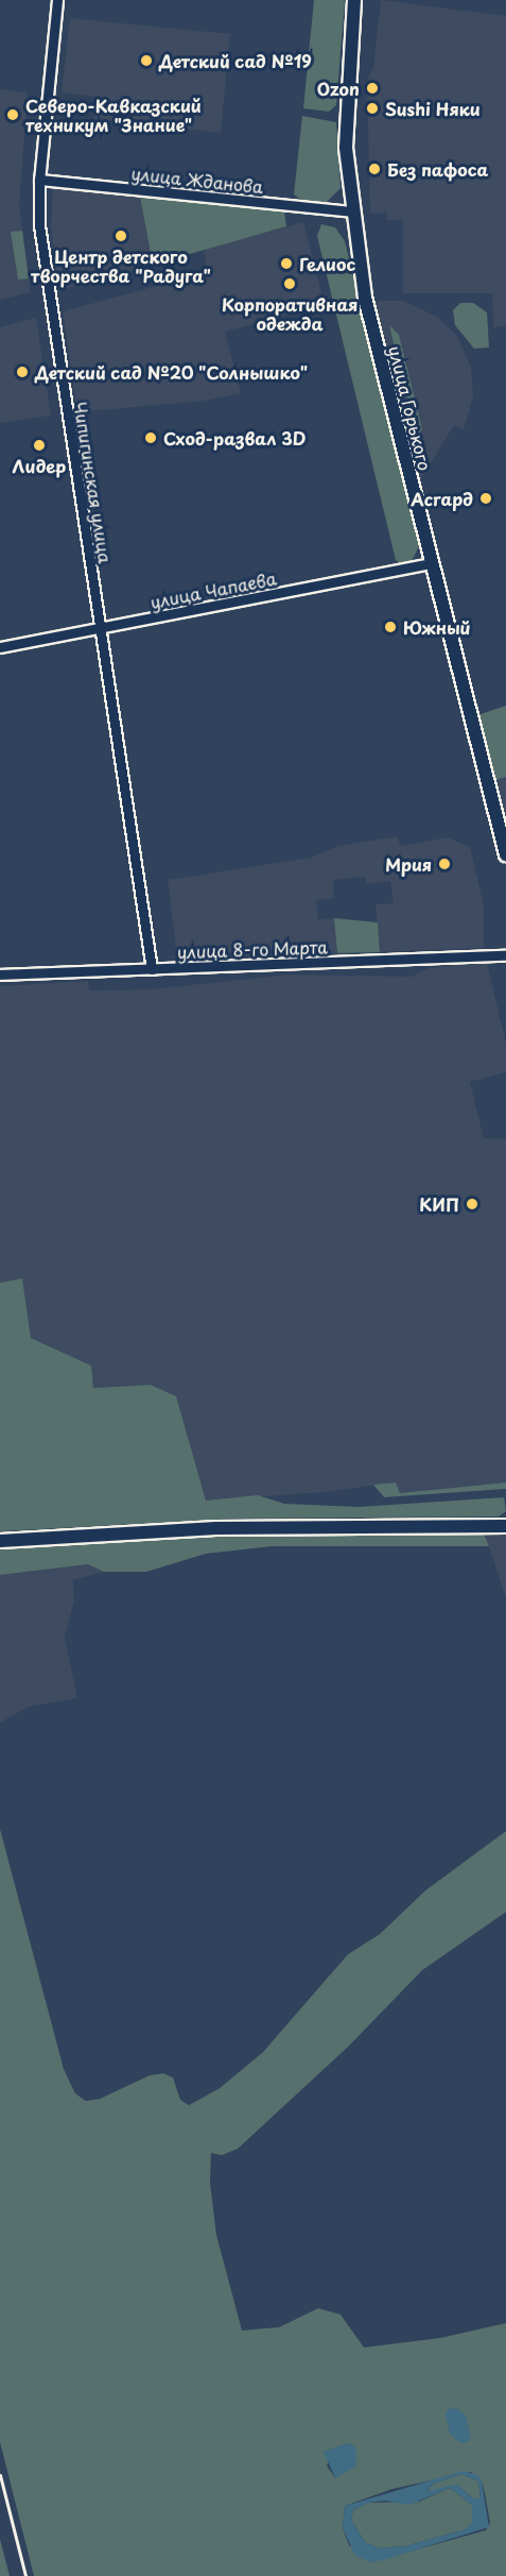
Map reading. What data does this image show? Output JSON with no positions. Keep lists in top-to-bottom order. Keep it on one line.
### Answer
{"streets":{"main road":["улица Горького"],"street":["улица Жданова","Чипигинская улица","улица Чапаева","улица 8-го Марта"]},"crossings":[["улица Жданова","улица Горького"],["улица Жданова","Чипигинская улица"],["улица Горького","улица Чапаева"],["Чипигинская улица","улица Чапаева"],["Чипигинская улица","улица 8-го Марта"]],"places":["Детский сад №19","Ozon","Sushi Няки","Северо-Кавказский техникум \"Знание\"","Без пафоса","Центр детского творчества \"Радуга\"","Гелиос","Корпоративная одежда","Детский сад №20 \"Солнышко\"","Сход-развал 3D","Лидер","Асгард","Южный","Мрия","КИП"]}
